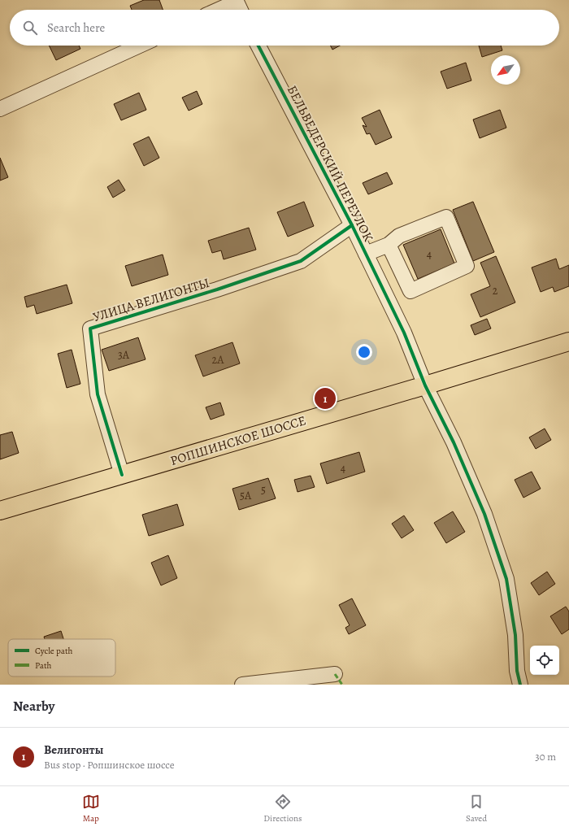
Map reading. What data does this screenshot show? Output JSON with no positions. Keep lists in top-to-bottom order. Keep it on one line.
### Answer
{"streets":{"main road":["РОПШИНСКОЕ ШОССЕ"],"street":["БЕЛЬВЕДЕРСКИЙ ПЕРЕУЛОК","УЛИЦА ВЕЛИГОНТЫ"]},"crossings":[["БЕЛЬВЕДЕРСКИЙ ПЕРЕУЛОК","УЛИЦА ВЕЛИГОНТЫ"],["БЕЛЬВЕДЕРСКИЙ ПЕРЕУЛОК","РОПШИНСКОЕ ШОССЕ"],["УЛИЦА ВЕЛИГОНТЫ","РОПШИНСКОЕ ШОССЕ"]],"house_numbers":["4","2","3А","2А","4","5","5А"],"legend":["Cycle path","Path"],"north":"bottom left","page":{"search":"Search here","pins":"1","heading":"Nearby","list":[{"mark":"1","name":"Велигонты","note":"Bus stop · Ропшинское шоссе","value":"30 m"}],"nav":["Map","Directions","Saved"]}}
